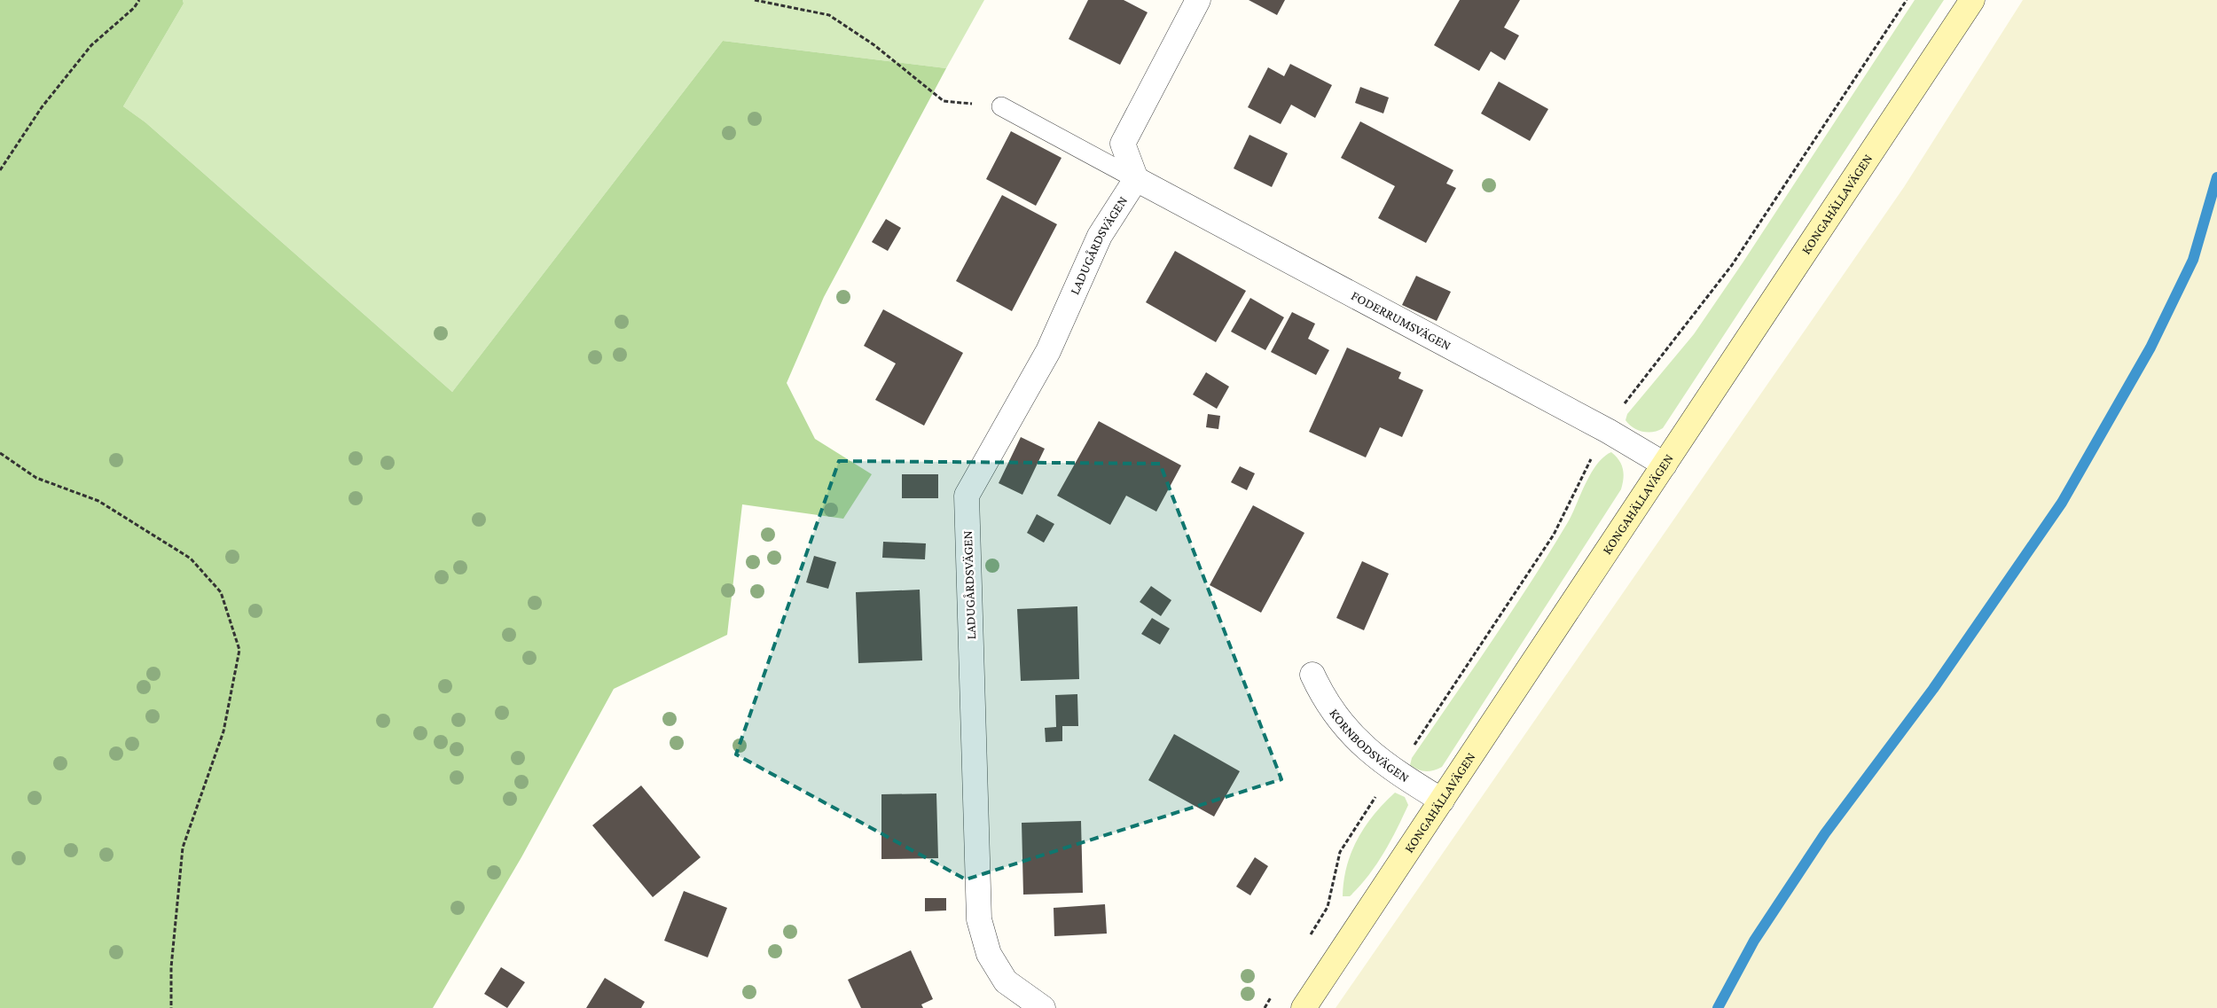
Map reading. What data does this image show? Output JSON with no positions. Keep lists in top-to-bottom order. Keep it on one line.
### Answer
{"streets":{"street":["KONGAHÄLLAVÄGEN","LADUGÅRDSVÄGEN","FODERRUMSVÄGEN","KORNBODSVÄGEN"]},"crossings":[["KONGAHÄLLAVÄGEN","FODERRUMSVÄGEN"],["KONGAHÄLLAVÄGEN","KORNBODSVÄGEN"],["LADUGÅRDSVÄGEN","FODERRUMSVÄGEN"]]}
